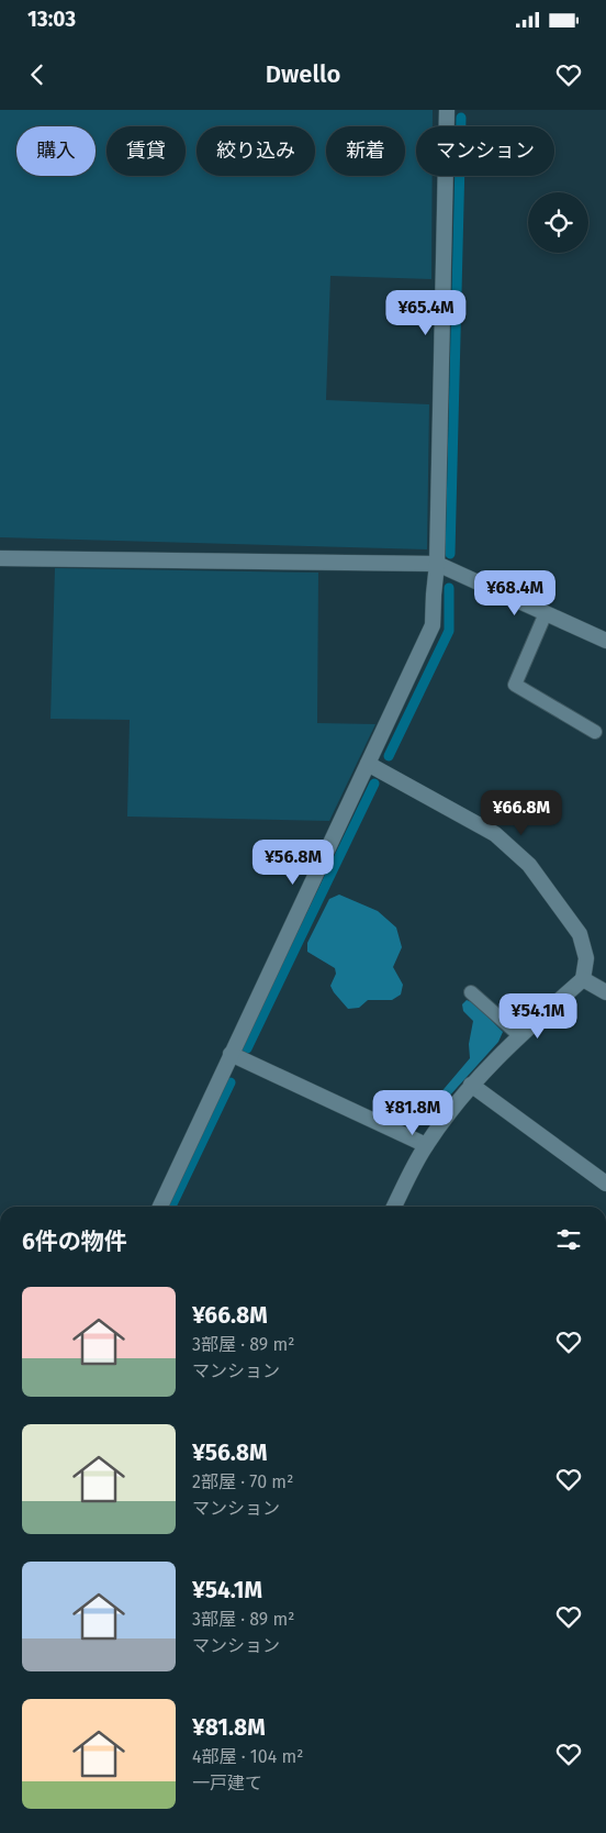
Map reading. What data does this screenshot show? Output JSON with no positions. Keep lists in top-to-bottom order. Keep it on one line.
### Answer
{"page":{"status":"13:03","header":"Dwello","chip":["購入","賃貸","絞り込み","新着","マンション"],"price":["¥65.4M","¥68.4M","¥66.8M","¥56.8M","¥54.1M","¥81.8M"],"heading":"6件の物件","list":[{"name":"¥66.8M","note":"3部屋 · 89 m² · マンション"},{"name":"¥56.8M","note":"2部屋 · 70 m² · マンション"},{"name":"¥54.1M","note":"3部屋 · 89 m² · マンション"},{"name":"¥81.8M","note":"4部屋 · 104 m² · 一戸建て"}]}}
